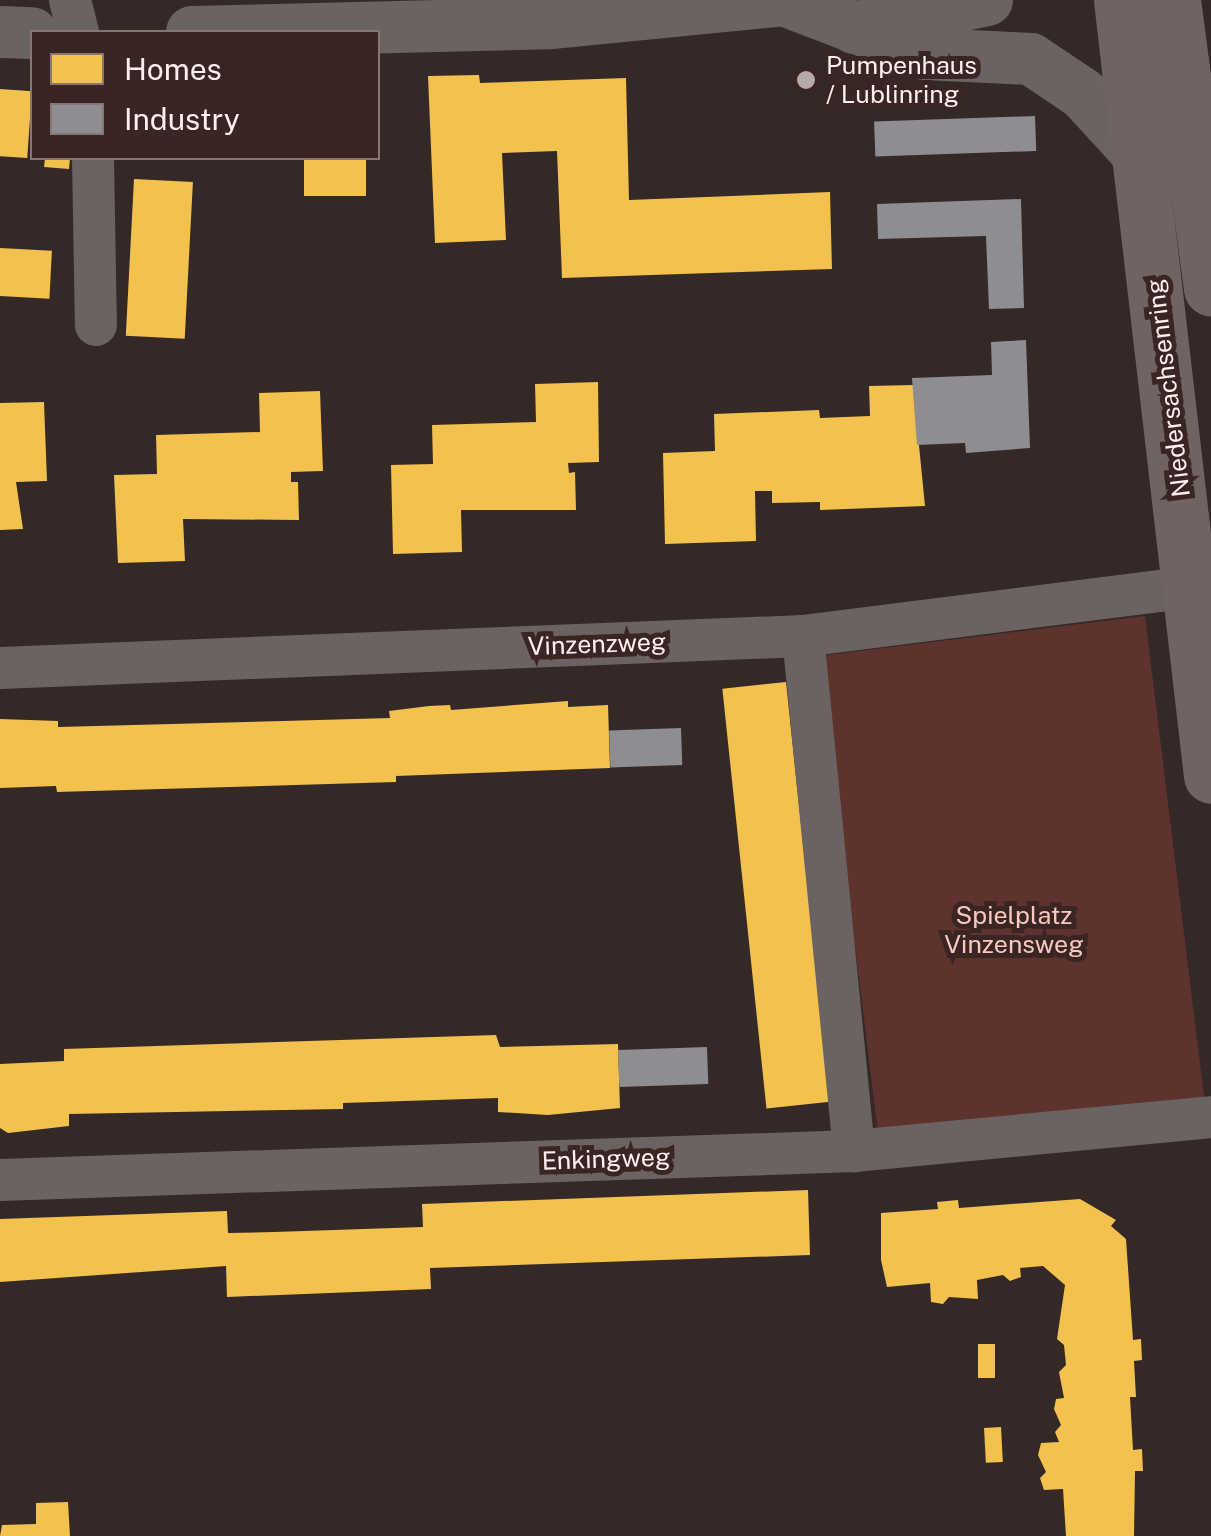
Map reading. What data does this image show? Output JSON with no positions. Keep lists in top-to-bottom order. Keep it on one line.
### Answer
{"streets":{"main road":["Niedersachsenring"],"street":["Vinzenzweg","Enkingweg"]},"crossings":[["Niedersachsenring","Vinzenzweg"]],"parks":["Spielplatz Vinzensweg"],"places":["Pumpenhaus / Lublinring"],"legend":["Homes","Industry"]}
